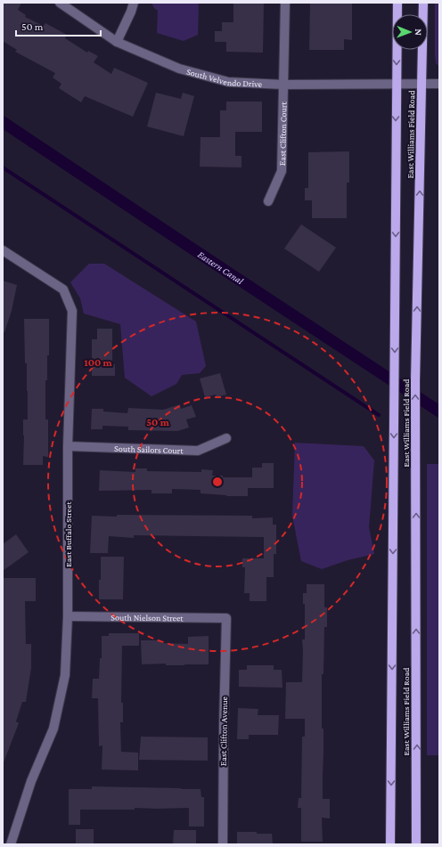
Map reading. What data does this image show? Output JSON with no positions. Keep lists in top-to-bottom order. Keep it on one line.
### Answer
{"streets":{"main road":["East Williams Field Road"],"street":["South Velvendo Drive","East Clifton Court","South Sailors Court","East Buffalo Street","South Nielson Street","East Clifton Avenue"]},"crossings":[["South Velvendo Drive","East Clifton Court"],["South Velvendo Drive","East Williams Field Road"],["South Sailors Court","East Buffalo Street"],["East Buffalo Street","South Nielson Street"],["South Nielson Street","East Clifton Avenue"]],"water":["Eastern Canal"],"scale_bar":"50 m","north":"right","rings":["100 m","50 m"]}
